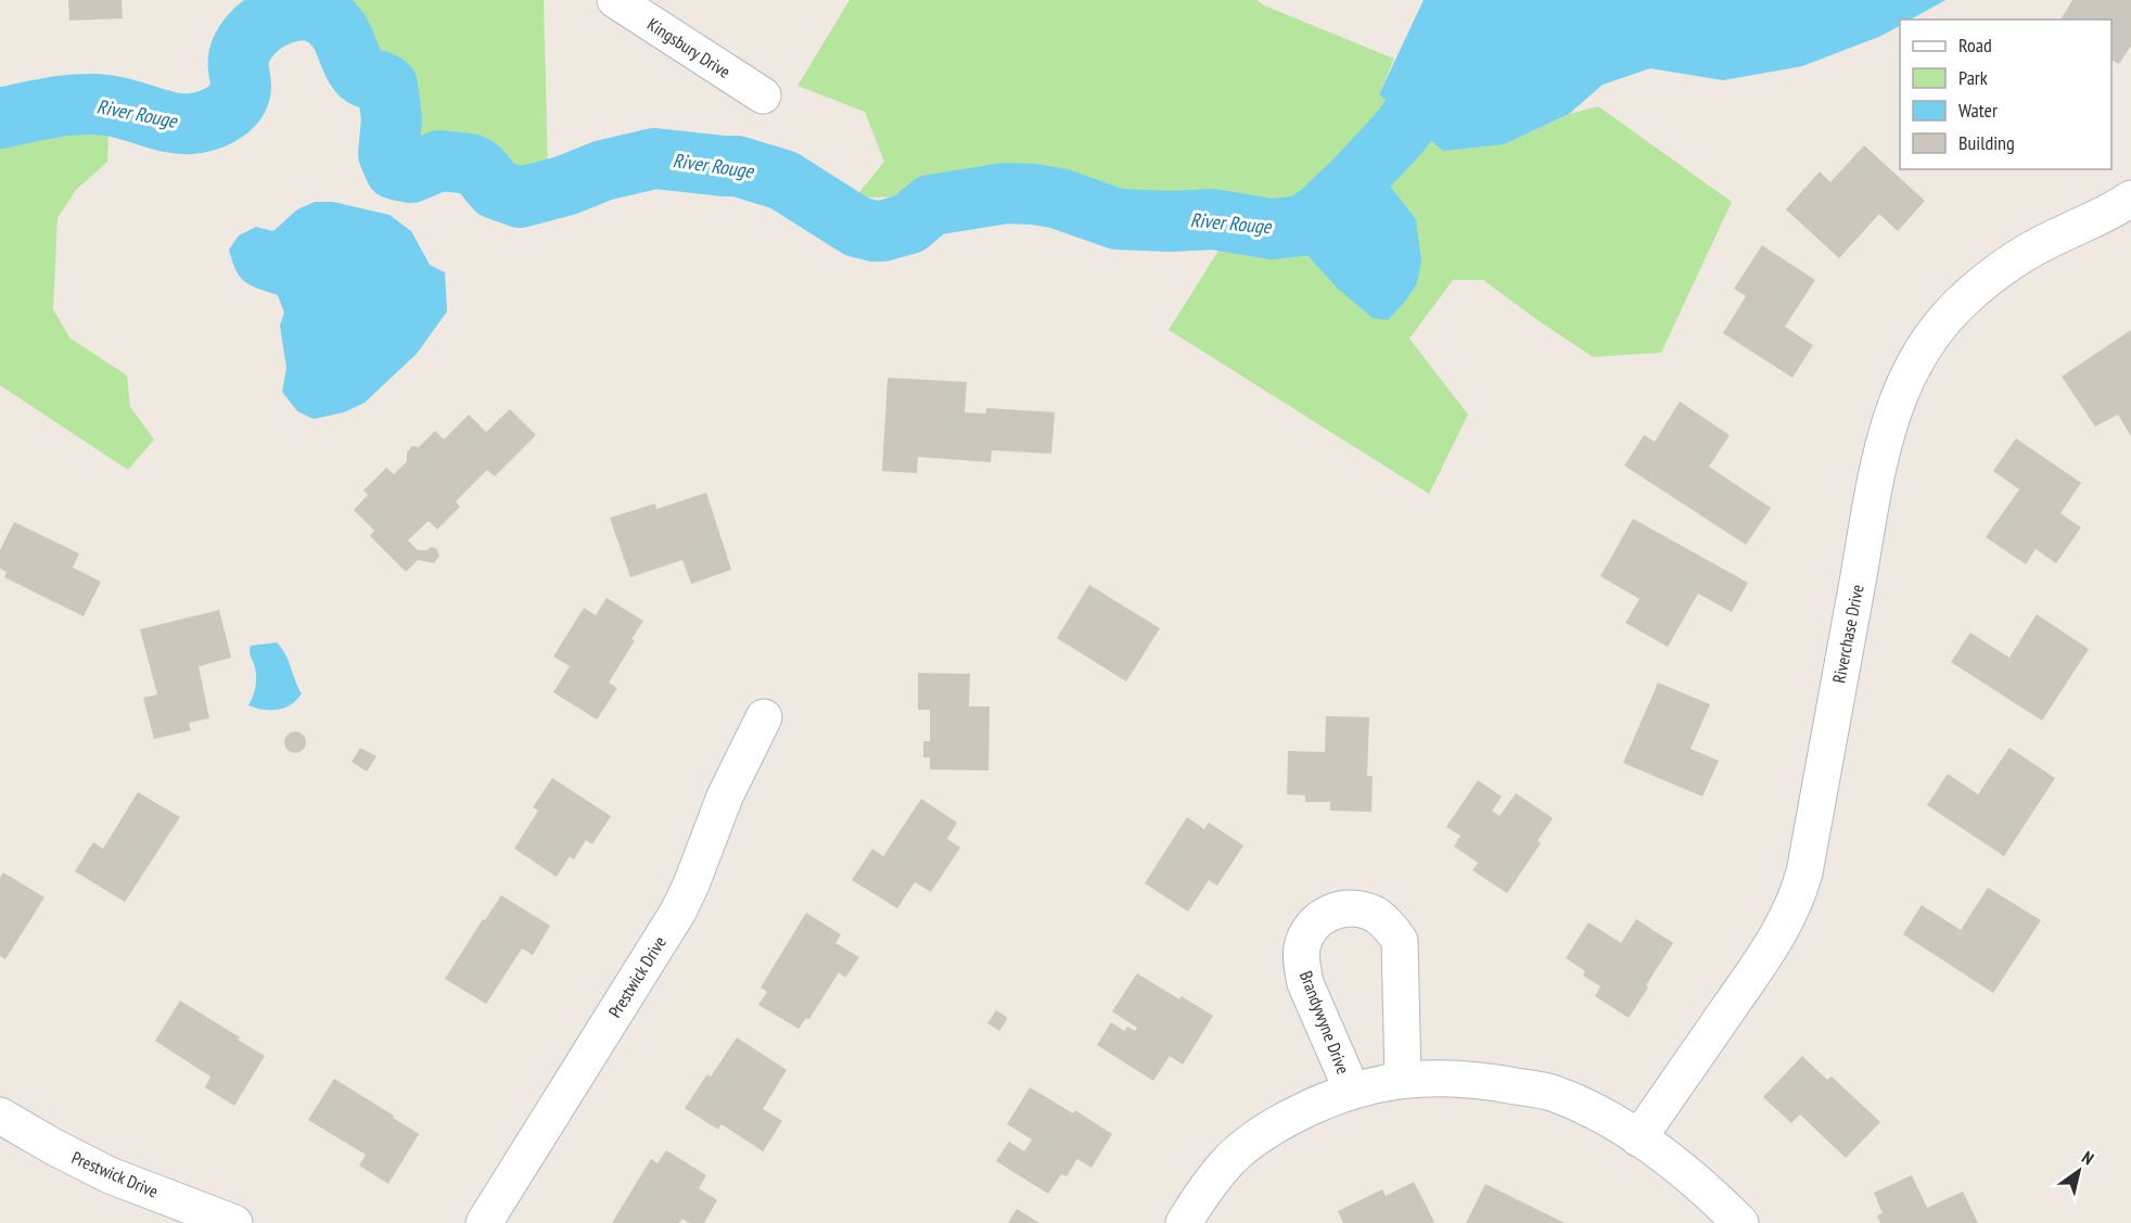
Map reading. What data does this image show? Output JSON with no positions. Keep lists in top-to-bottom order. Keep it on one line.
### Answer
{"streets":{"street":["Kingsbury Drive","Riverchase Drive","Prestwick Drive","Brandywyne Drive"]},"crossings":[["Riverchase Drive","Brandywyne Drive"]],"water":["River Rouge"],"legend":["Road","Park","Water","Building"],"north":"top right"}
